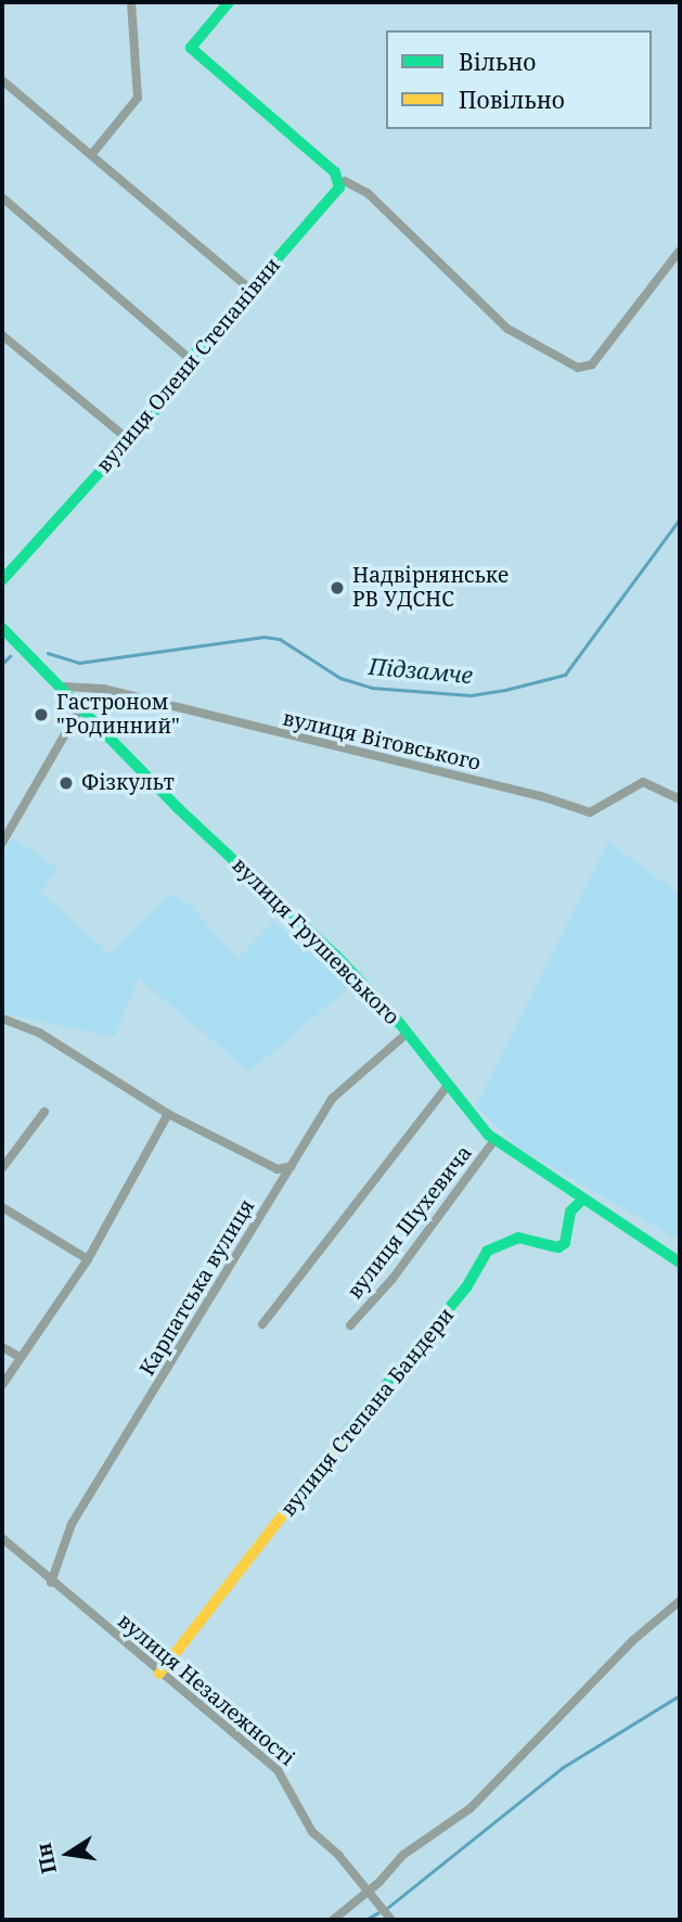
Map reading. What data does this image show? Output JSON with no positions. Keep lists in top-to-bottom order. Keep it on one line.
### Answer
{"streets":{"street":["вулиця Олени Степанівни","вулиця Вітовського","вулиця Грушевського","вулиця Шухевича","Карпатська вулиця","вулиця Степана Бандери","вулиця Незалежності"]},"crossings":[["вулиця Вітовського","вулиця Грушевського"],["вулиця Грушевського","вулиця Шухевича"],["вулиця Грушевського","Карпатська вулиця"],["вулиця Грушевського","вулиця Степана Бандери"],["Карпатська вулиця","вулиця Незалежності"],["вулиця Степана Бандери","вулиця Незалежності"]],"water":["Підзамче"],"places":["Надвірнянське РВ УДСНС","Гастроном \"Родинний\"","Фізкульт"],"legend":["Вільно","Повільно"],"north":"left"}
